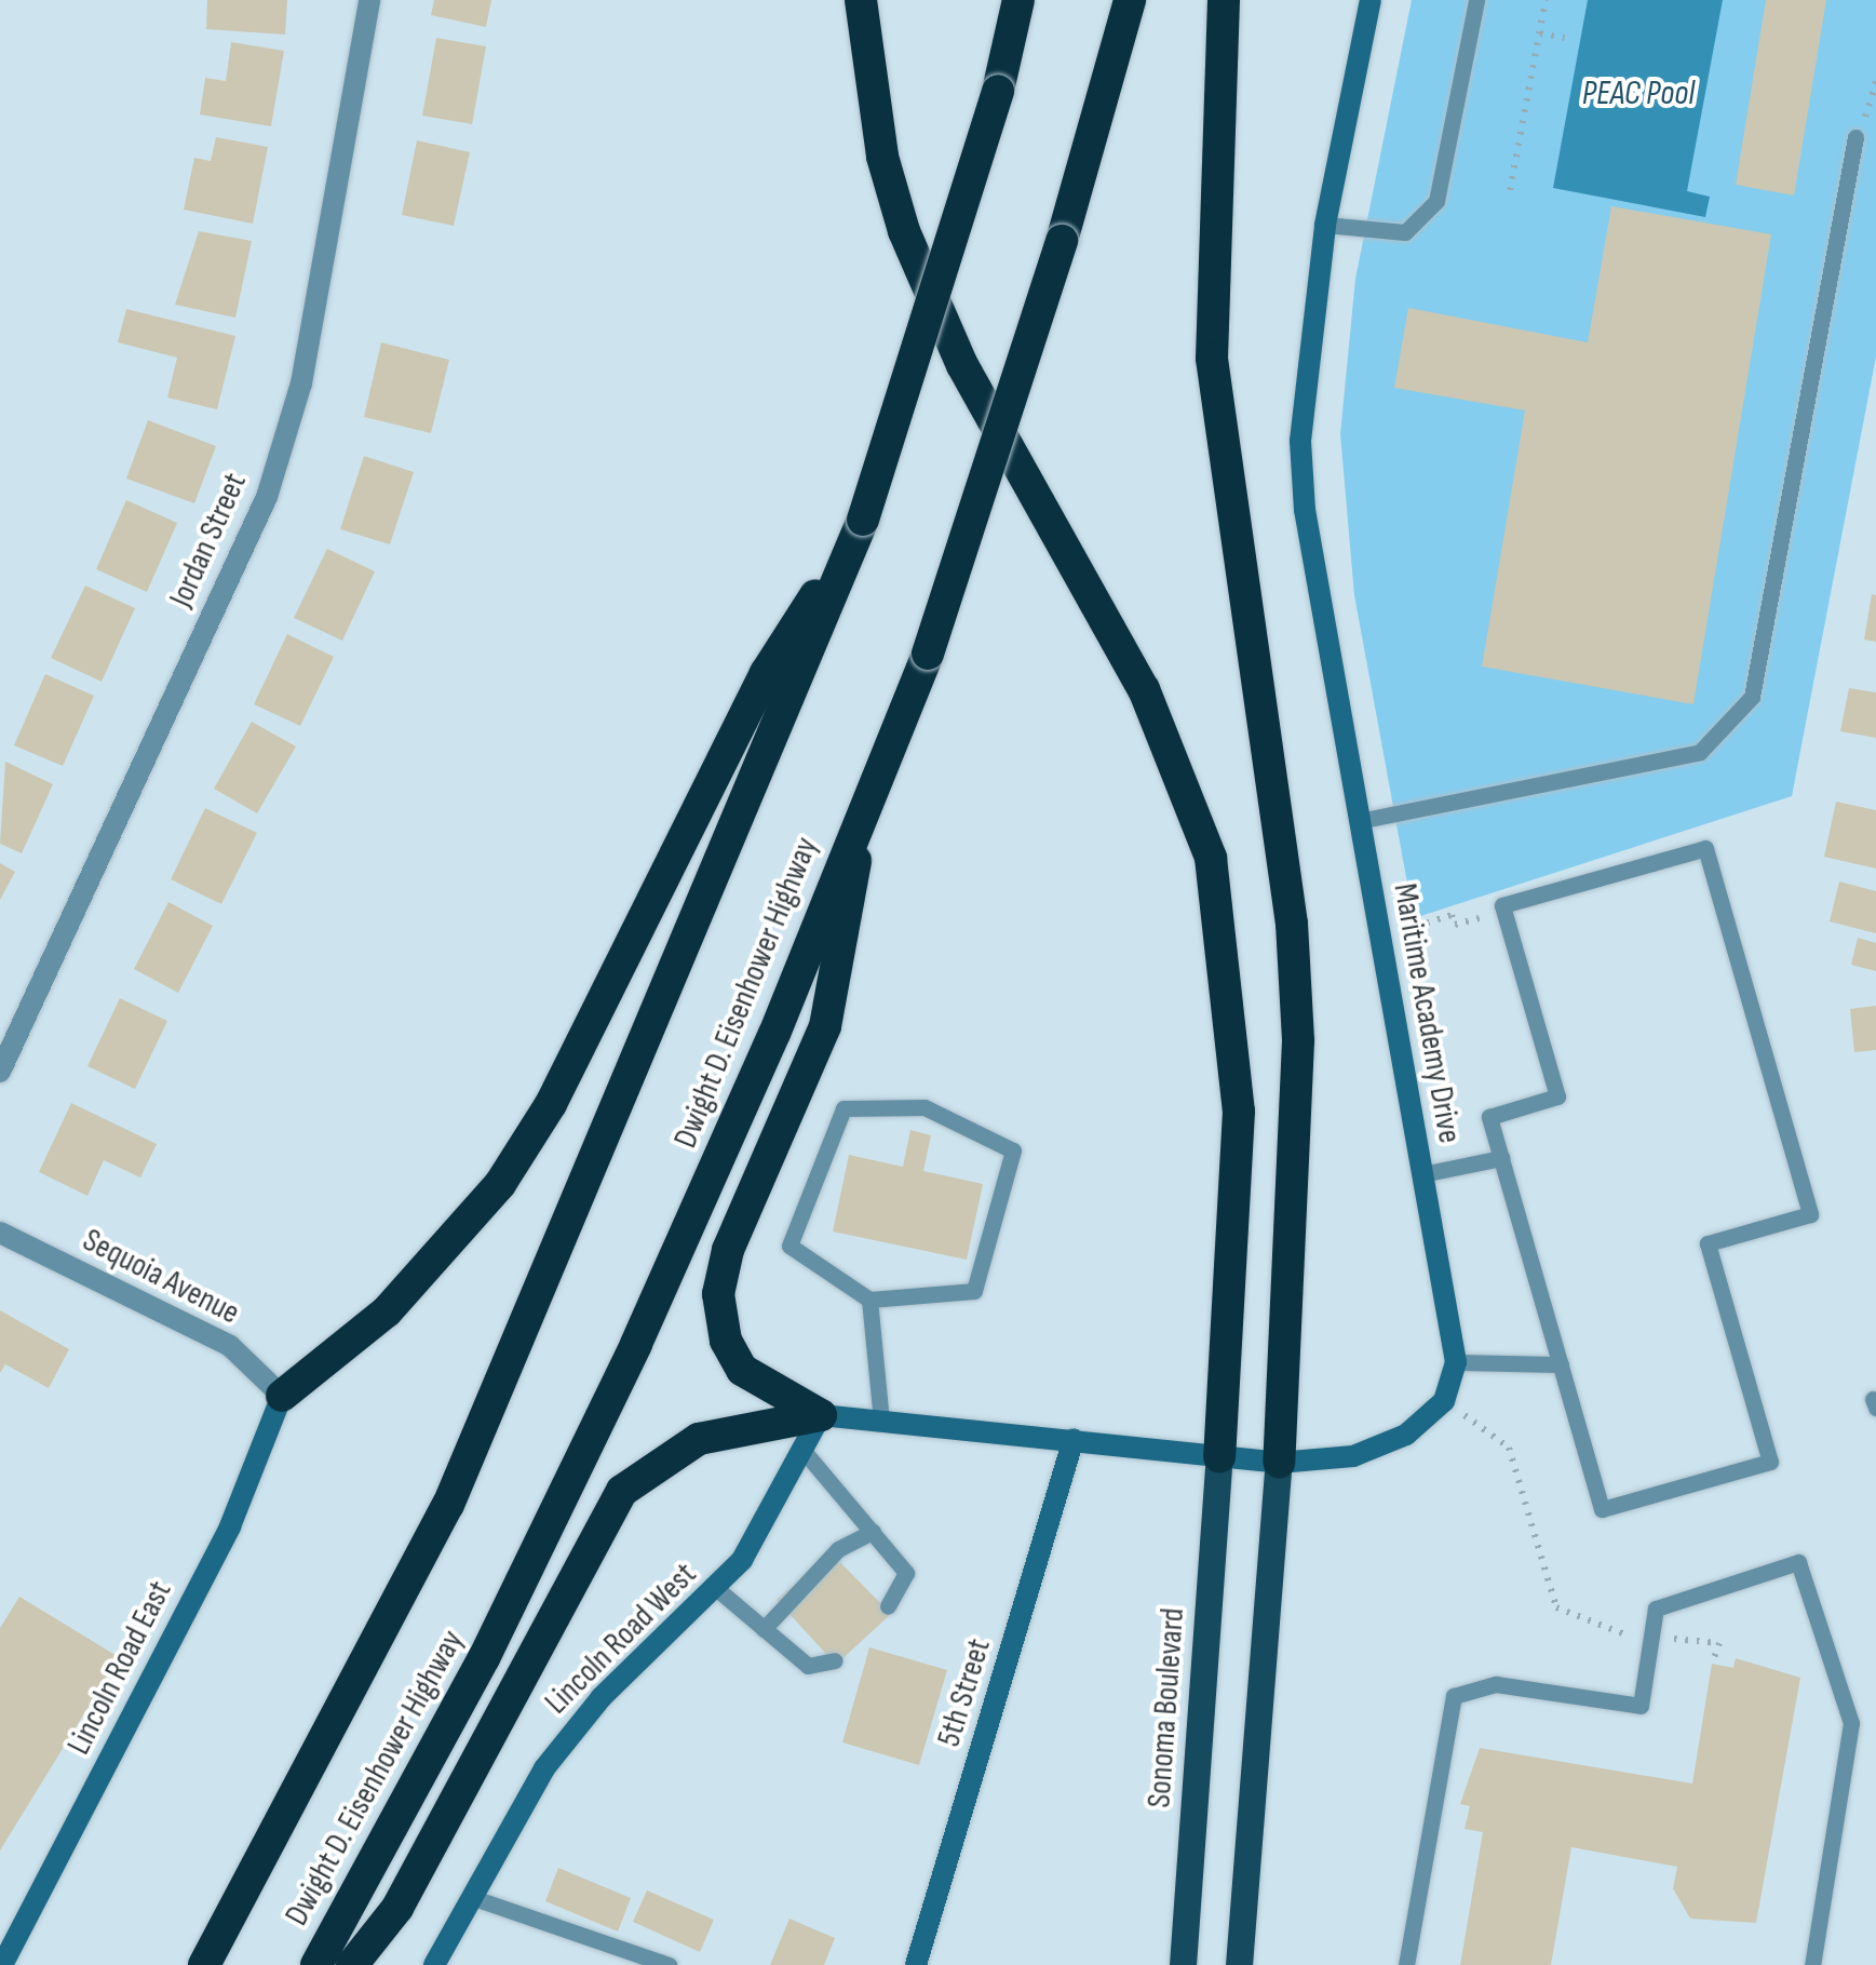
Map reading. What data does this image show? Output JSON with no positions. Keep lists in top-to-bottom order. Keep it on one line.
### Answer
{"streets":{"highway":["Dwight D. Eisenhower Highway"],"main road":["Sonoma Boulevard"],"street":["Jordan Street","Maritime Academy Drive","Sequoia Avenue","Lincoln Road West","Lincoln Road East","5th Street"]},"crossings":[["Sequoia Avenue","Lincoln Road East"]],"water":["PEAC Pool"]}
